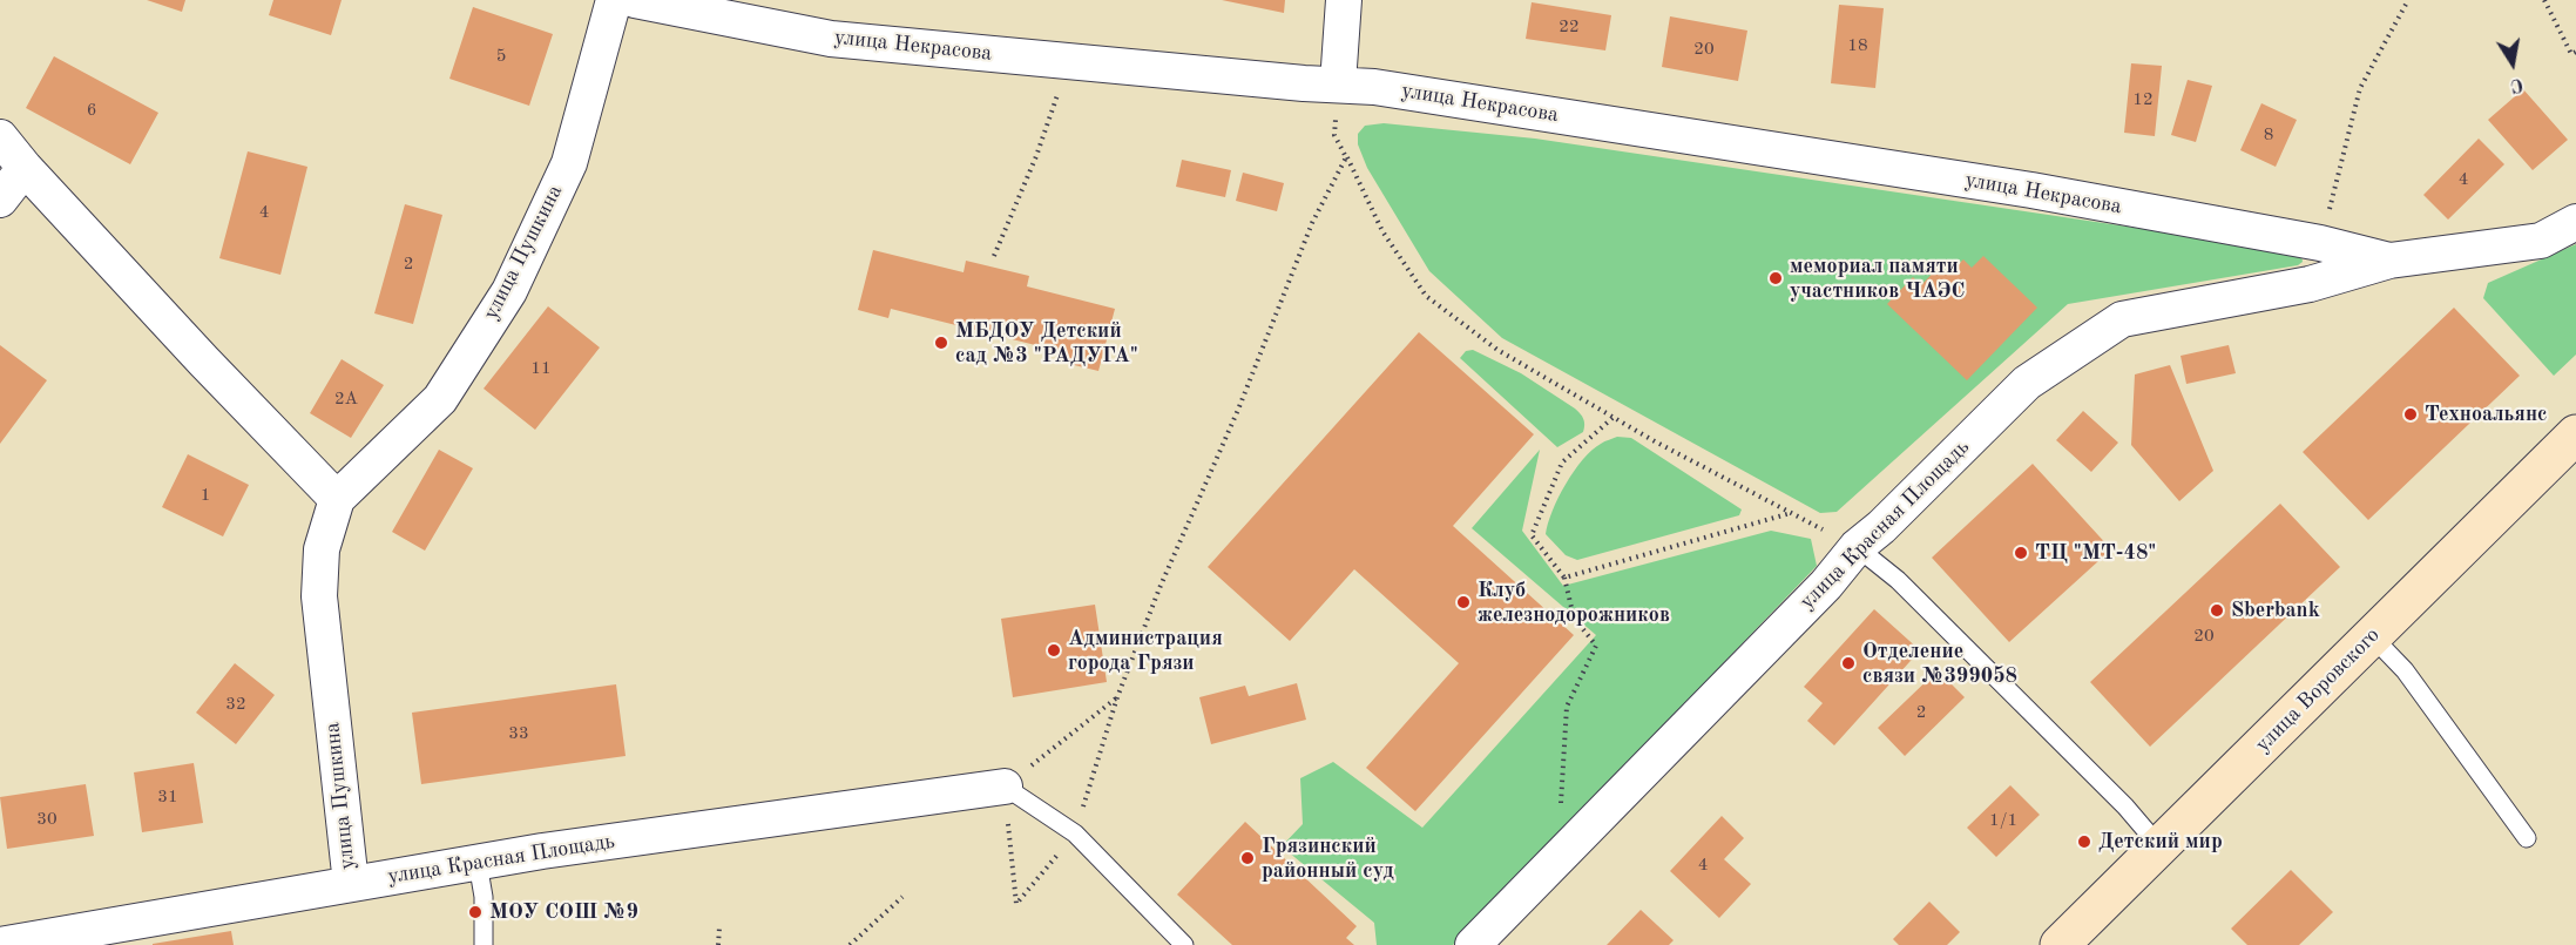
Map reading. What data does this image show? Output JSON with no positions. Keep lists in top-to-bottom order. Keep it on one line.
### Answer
{"streets":{"main road":["улица Воровского"],"street":["улица Некрасова","улица Пушкина","улица Красная Площадь"]},"crossings":[["улица Некрасова","улица Красная Площадь"],["улица Пушкина","улица Красная Площадь"]],"places":["мемориал памяти участников ЧАЭС","МБДОУ Детский сад №3 \"РАДУГА\"","Техноальянс","ТЦ \"МТ-48\"","Клуб железнодорожников","Sberbank","Администрация города Грязи","Отделение связи №399058","Детский мир","Грязинский районный суд","МОУ СОШ №9"],"house_numbers":["22","18","20","5","12","6","8","4","4","2","11","2А","1","20","32","2","33","31","30","1/1","4"],"north":"bottom"}
